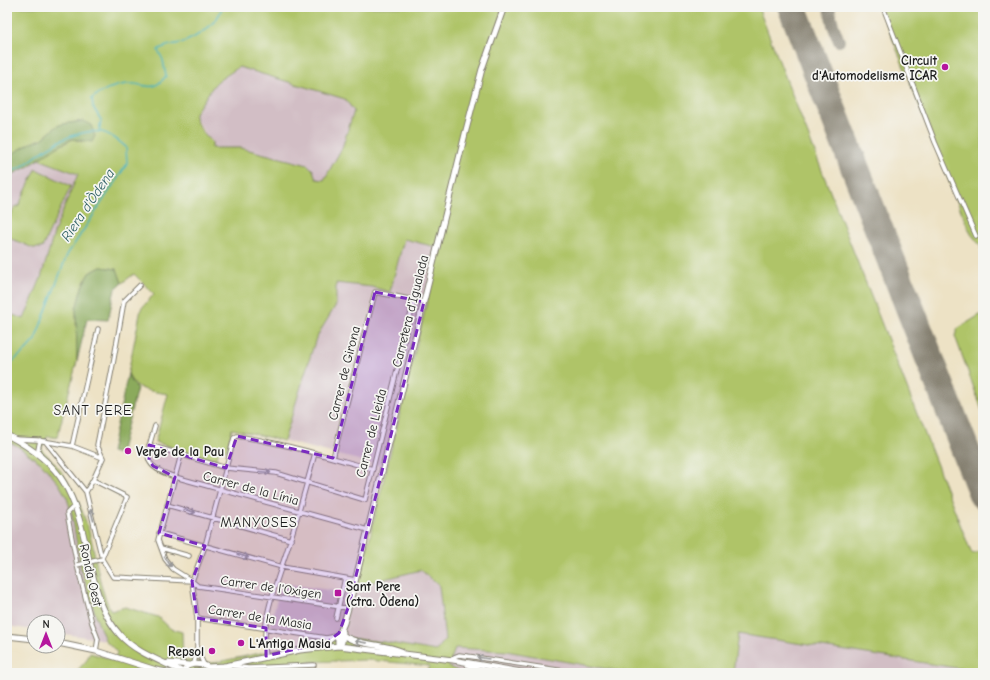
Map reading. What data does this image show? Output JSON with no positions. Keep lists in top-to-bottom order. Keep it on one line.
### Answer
{"streets":{"street":["Carretera d'Igualada","Carrer de Girona","Carrer de Lleida","Carrer de la Línia","Ronda Oest","Carrer de l'Oxigen","Carrer de la Masia"]},"crossings":[["Carretera d'Igualada","Carrer de la Línia"],["Carretera d'Igualada","Carrer de l'Oxigen"],["Carretera d'Igualada","Carrer de la Masia"],["Carrer de Girona","Carrer de Lleida"]],"districts":["SANT PERE","MANYOSES"],"water":["Riera d'Òdena"],"places":{"other":["Circuit d'Automodelisme ICAR","Verge de la Pau","L'Antiga Masia","Repsol"],"transit":["Sant Pere (ctra. Òdena)"]},"north":"top"}
